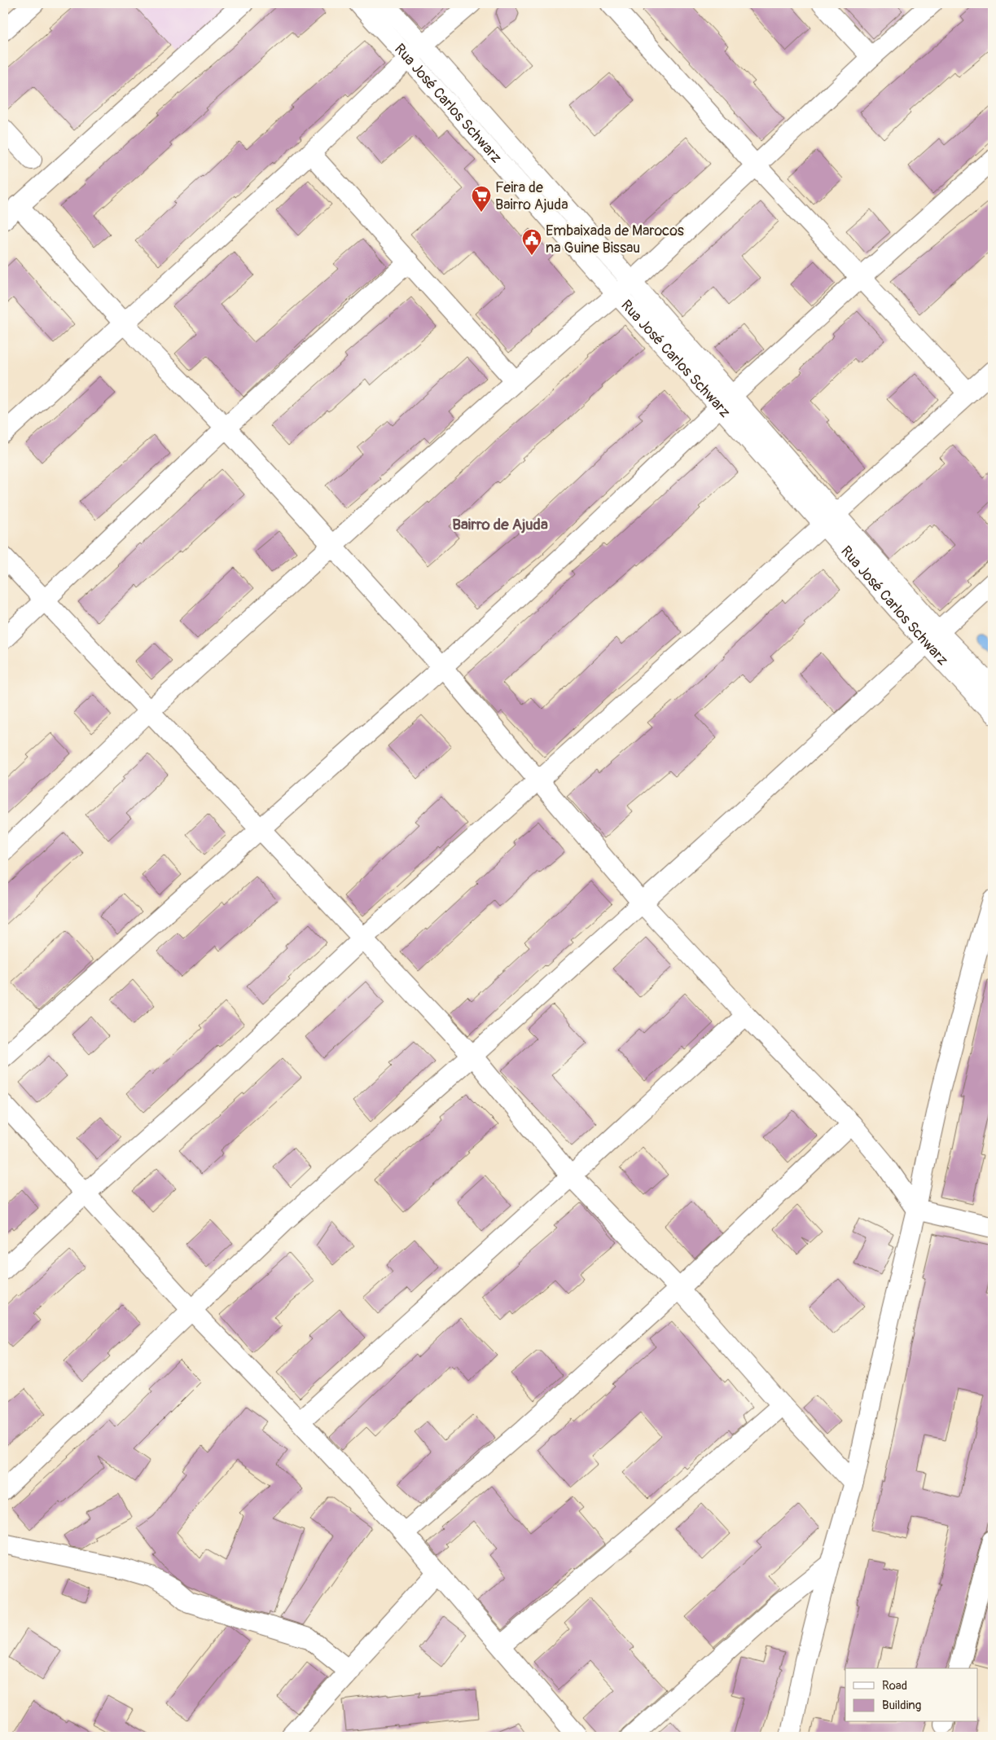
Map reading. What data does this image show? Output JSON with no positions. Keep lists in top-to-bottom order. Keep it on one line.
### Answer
{"streets":{"street":["Rua José Carlos Schwarz"]},"districts":["Bairro de Ajuda"],"places":{"supermarket":["Feira de Bairro Ajuda"],"public building":["Embaixada de Marocos na Guine Bissau"]},"legend":["Road","Building"]}
